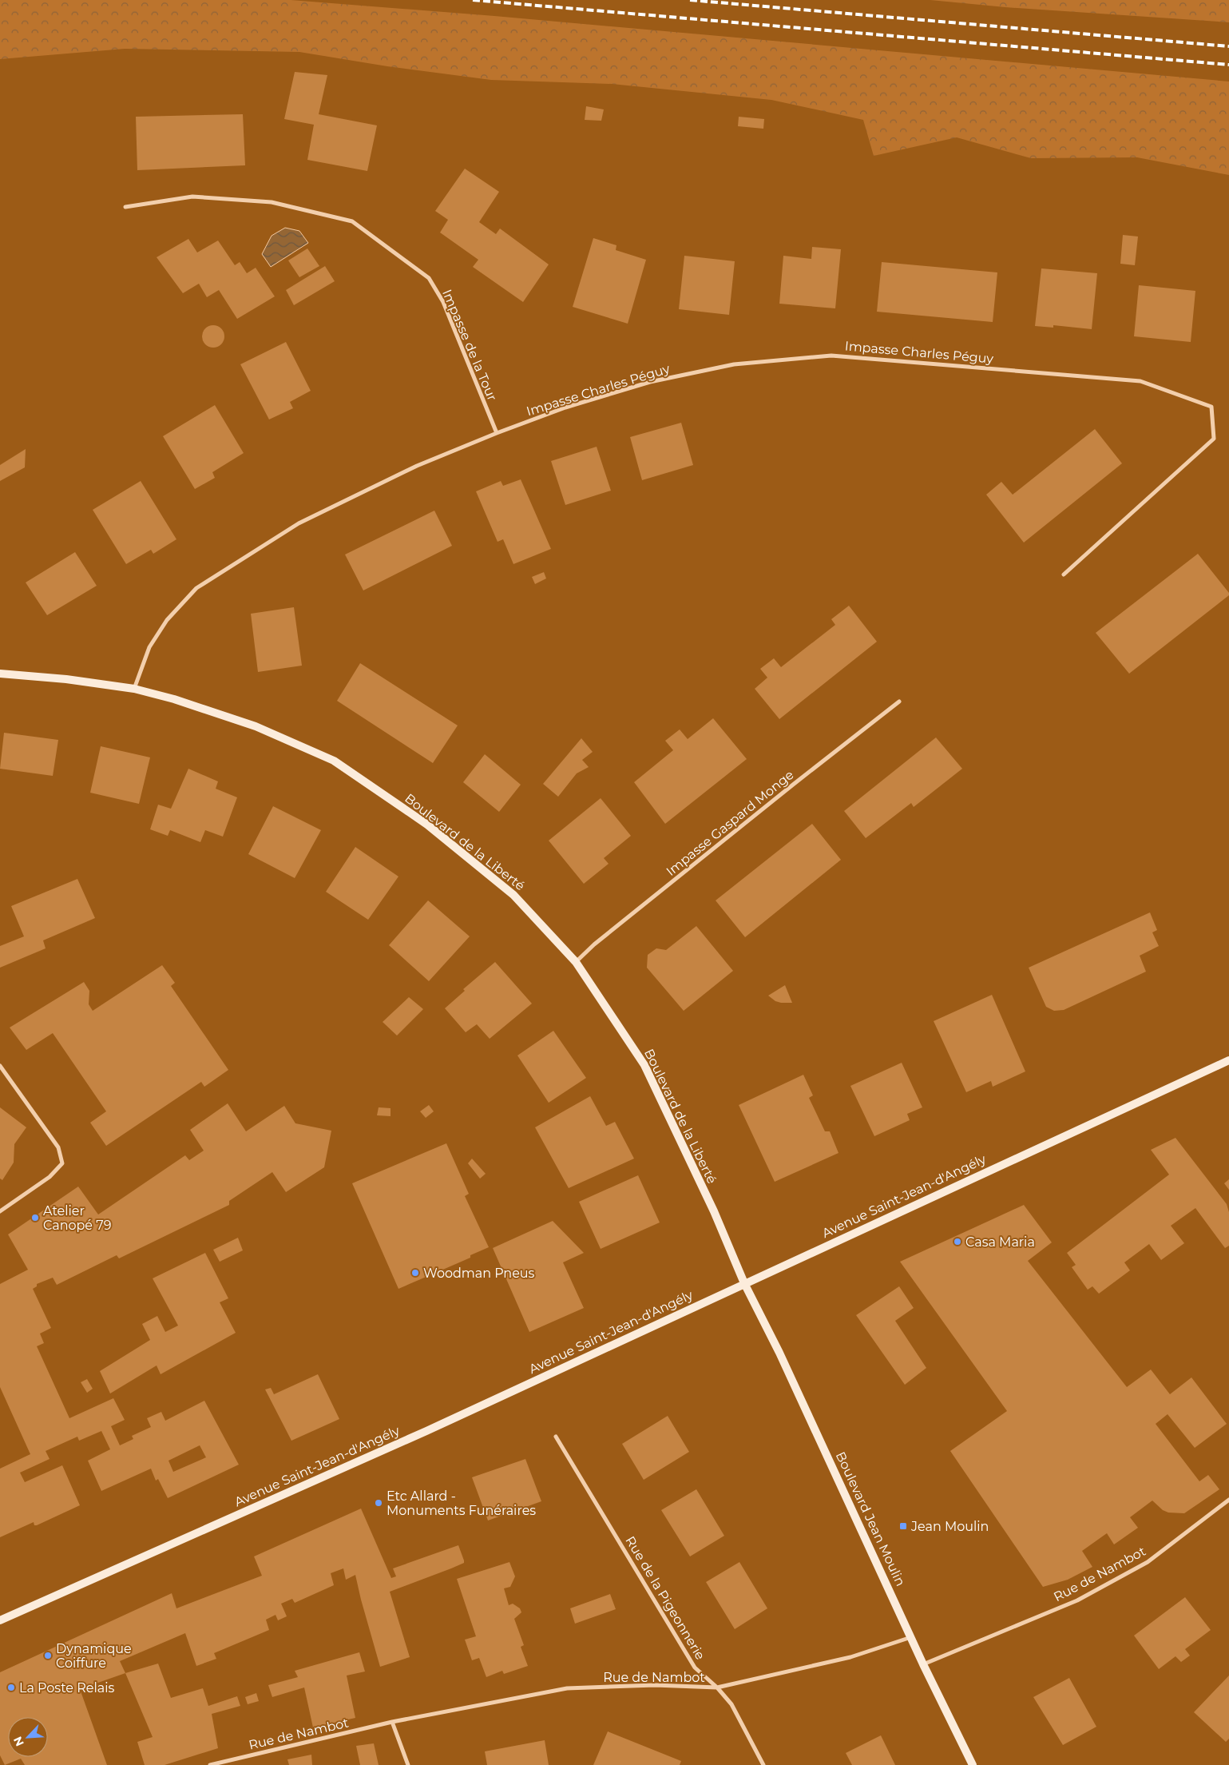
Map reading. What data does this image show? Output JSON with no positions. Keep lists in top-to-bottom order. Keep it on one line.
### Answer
{"streets":{"street":["Impasse de la Tour","Impasse Charles Péguy","Impasse Gaspard Monge","Boulevard de la Liberté","Avenue Saint-Jean-d'Angély","Boulevard Jean Moulin","Rue de Nambot","Rue de la Pigeonnerie"]},"crossings":[["Impasse de la Tour","Impasse Charles Péguy"],["Impasse Charles Péguy","Boulevard de la Liberté"],["Impasse Gaspard Monge","Boulevard de la Liberté"],["Boulevard de la Liberté","Avenue Saint-Jean-d'Angély"],["Boulevard de la Liberté","Boulevard Jean Moulin"],["Avenue Saint-Jean-d'Angély","Boulevard Jean Moulin"],["Boulevard Jean Moulin","Rue de Nambot"],["Rue de Nambot","Rue de la Pigeonnerie"]],"places":{"other":["Atelier Canopé 79","Casa Maria","Woodman Pneus","Etc Allard - Monuments Funéraires","Dynamique Coiffure","La Poste Relais"],"transit":["Jean Moulin"]},"north":"bottom left"}
